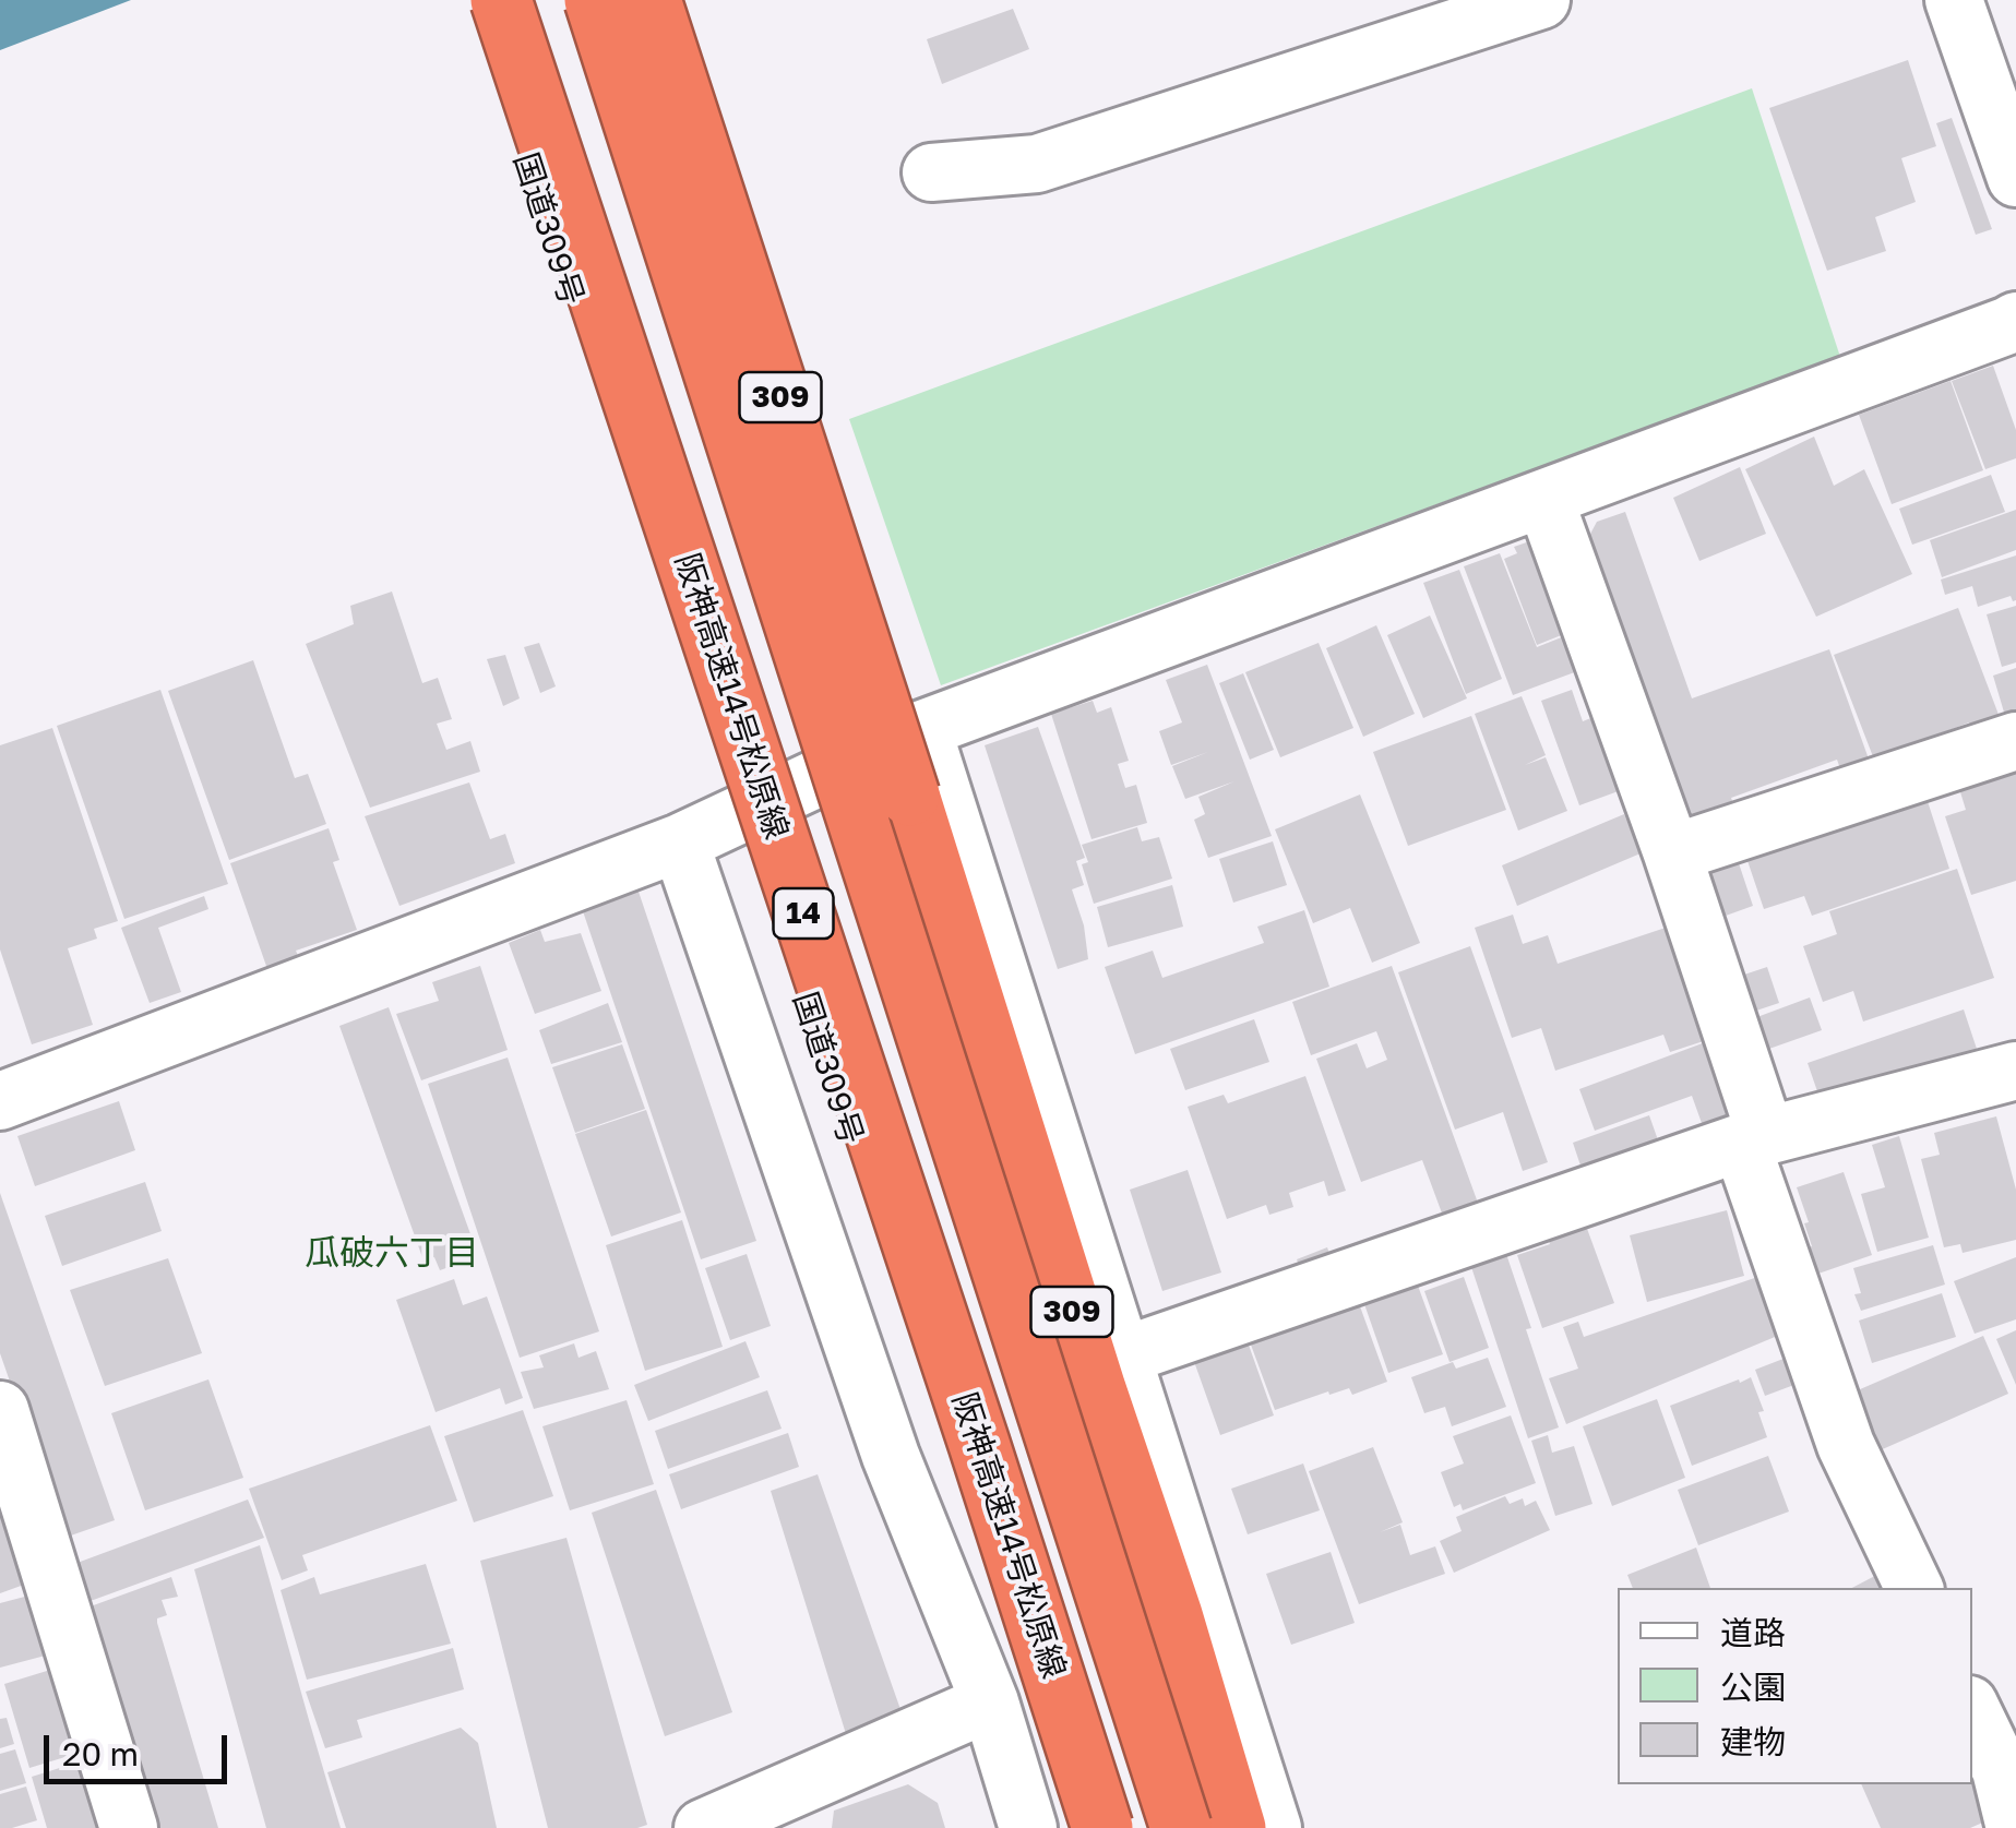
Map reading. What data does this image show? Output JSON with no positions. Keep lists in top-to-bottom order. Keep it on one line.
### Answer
{"streets":{"highway":["国道309号","309","阪神高速14号松原線","14"]},"districts":["瓜破六丁目"],"legend":["道路","公園","建物"],"scale_bar":"20 m"}
